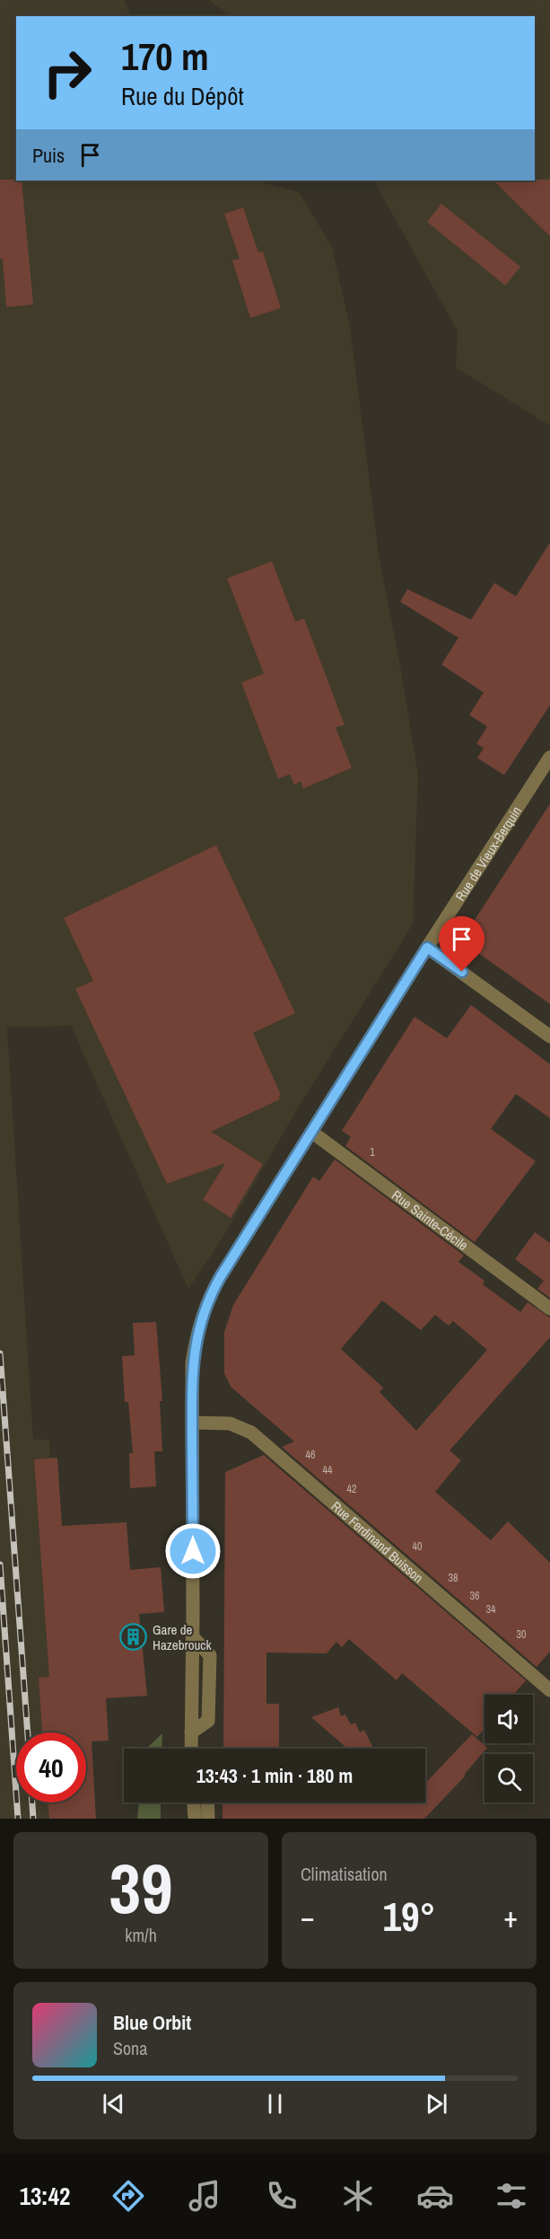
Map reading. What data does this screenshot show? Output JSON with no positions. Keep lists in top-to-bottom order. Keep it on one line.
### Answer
{"streets":{"street":["Rue de Vieux-Berquin","Rue Sainte-Cécile","Rue Ferdinand Buisson"]},"crossings":[["Rue de Vieux-Berquin","Rue Sainte-Cécile"],["Rue de Vieux-Berquin","Rue Ferdinand Buisson"]],"places":{"building":["Gare de Hazebrouck"]},"house_numbers":["1","46","44","42","40","38","36","34","30"],"page":{"turn":["170 m","Rue du Dépôt"],"then":"Puis","limit":"40","trip":"13:43 · 1 min · 180 m","tile":[["39","km/h"],"Climatisation"],"heat":["−","19°","+"],"song":["Blue Orbit","Sona"],"tabs":"13:42"}}
